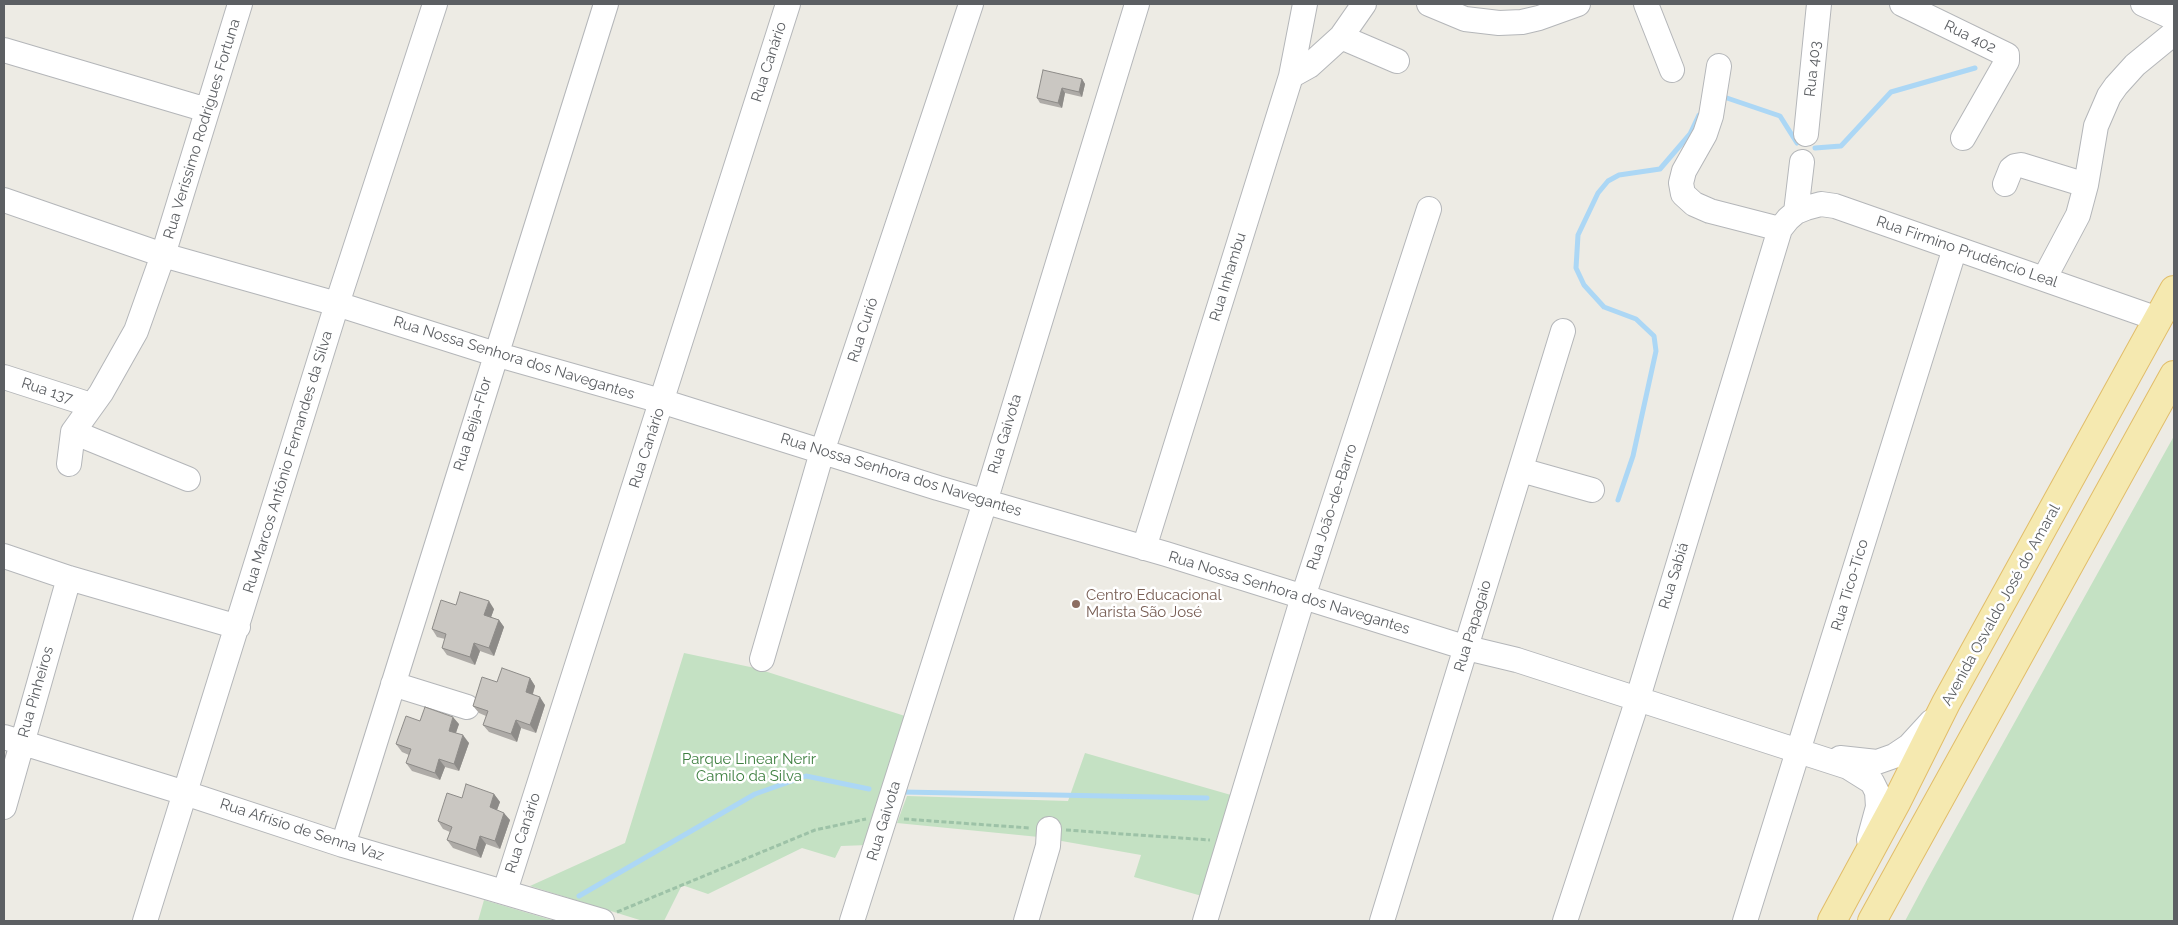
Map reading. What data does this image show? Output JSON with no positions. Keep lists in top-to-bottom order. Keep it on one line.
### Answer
{"streets":{"main road":["Avenida Osvaldo José do Amaral"],"street":["Rua 402","Rua Canário","Rua 403","Rua Veríssimo Rodrigues Fortuna","Rua Firmino Prudêncio Leal","Rua Inhambu","Rua Curió","Rua Nossa Senhora dos Navegantes","Rua 137","Rua Beija-Flor","Rua Gaivota","Rua Marcos Antônio Fernandes da Silva","Rua João-de-Barro","Rua Sabiá","Rua Tico-Tico","Rua Papagaio","Rua Pinheiros","Rua Afrísio de Senna Vaz"]},"crossings":[["Rua Canário","Rua Nossa Senhora dos Navegantes"],["Rua Canário","Rua Afrísio de Senna Vaz"],["Rua Veríssimo Rodrigues Fortuna","Rua Nossa Senhora dos Navegantes"],["Rua Veríssimo Rodrigues Fortuna","Rua 137"],["Rua Firmino Prudêncio Leal","Rua Sabiá"],["Rua Firmino Prudêncio Leal","Rua Tico-Tico"],["Rua Firmino Prudêncio Leal","Avenida Osvaldo José do Amaral"],["Rua Inhambu","Rua Nossa Senhora dos Navegantes"],["Rua Curió","Rua Nossa Senhora dos Navegantes"],["Rua Nossa Senhora dos Navegantes","Rua Beija-Flor"],["Rua Nossa Senhora dos Navegantes","Rua Gaivota"],["Rua Nossa Senhora dos Navegantes","Rua Marcos Antônio Fernandes da Silva"],["Rua Nossa Senhora dos Navegantes","Rua João-de-Barro"],["Rua Nossa Senhora dos Navegantes","Rua Sabiá"],["Rua Nossa Senhora dos Navegantes","Rua Tico-Tico"],["Rua Nossa Senhora dos Navegantes","Avenida Osvaldo José do Amaral"],["Rua Nossa Senhora dos Navegantes","Rua Papagaio"],["Rua Beija-Flor","Rua Afrísio de Senna Vaz"],["Rua Marcos Antônio Fernandes da Silva","Rua Afrísio de Senna Vaz"],["Rua Pinheiros","Rua Afrísio de Senna Vaz"]],"parks":["Parque Linear Nerir Camilo da Silva"],"places":["Centro Educacional Marista São José"]}
